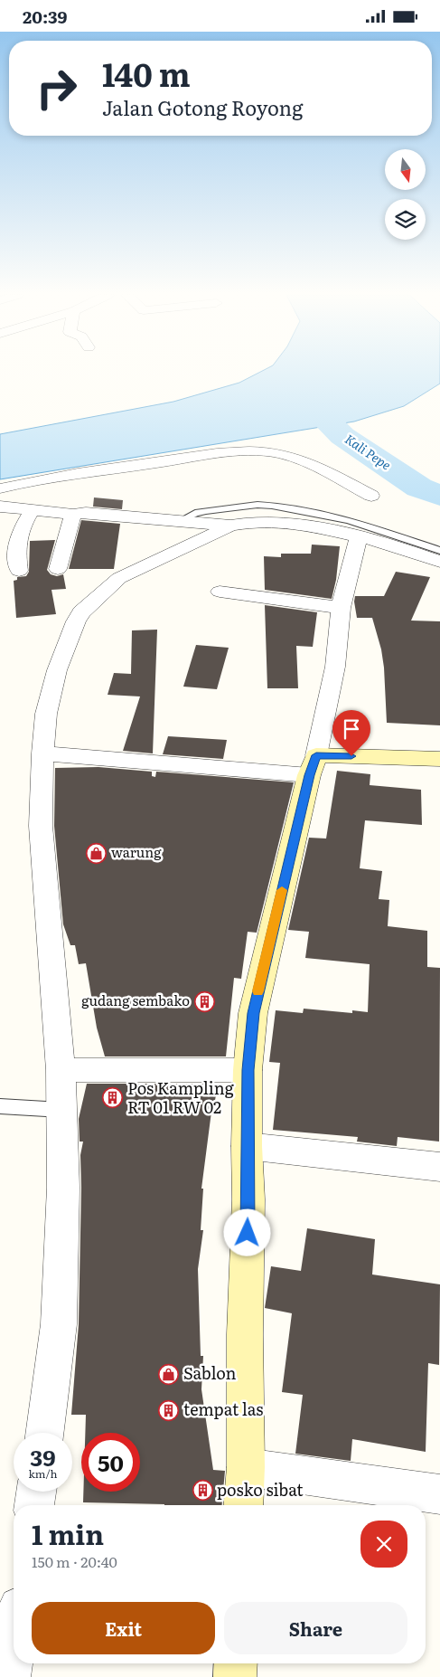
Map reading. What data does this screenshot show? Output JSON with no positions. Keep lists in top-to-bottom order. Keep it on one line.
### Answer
{"water":["Kali Pepe"],"places":{"shop":["warung","Sablon"],"building":["gudang sembako","Pos Kampling RT 01 RW 02","tempat las","posko sibat"]},"north":"bottom","page":{"status":"20:39","turn":["140 m","Jalan Gotong Royong"],"speed":"39 km/h","limit":"50","heading":["1 min","150 m · 20:40"],"buttons":["Exit","Share"]}}
